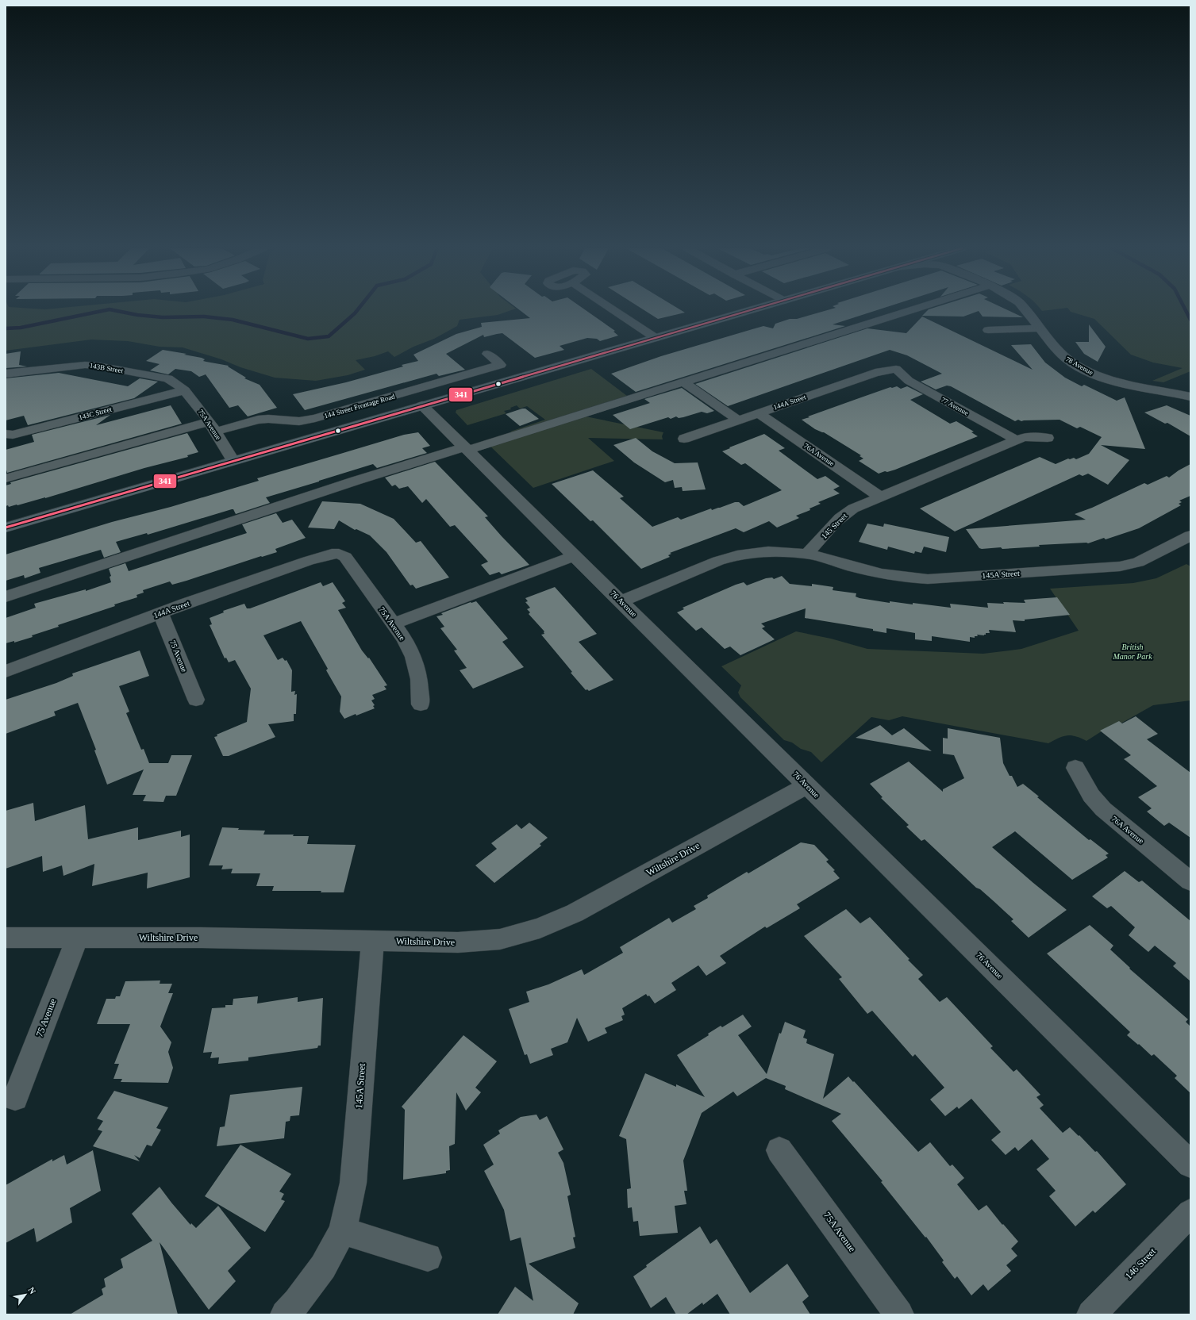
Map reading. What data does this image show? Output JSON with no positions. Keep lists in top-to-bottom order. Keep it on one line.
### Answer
{"streets":{"street":["78 Avenue","143B Street","144A Street","144 Street Frontage Road","77 Avenue","143C Street","75A Avenue","76A Avenue","145 Street","145A Street","76 Avenue","75 Avenue","Wiltshire Drive","146 Street"]},"crossings":[["143B Street","143C Street"],["143B Street","75A Avenue"],["144A Street","77 Avenue"],["144A Street","75A Avenue"],["144A Street","76A Avenue"],["144A Street","75 Avenue"],["144 Street Frontage Road","75A Avenue"],["77 Avenue","145 Street"],["143C Street","75A Avenue"],["76A Avenue","145 Street"],["145 Street","145A Street"],["145A Street","Wiltshire Drive"],["76 Avenue","Wiltshire Drive"],["75 Avenue","Wiltshire Drive"]],"parks":["British Manor Park"],"lines":["transit line 341"],"north":"top right"}
